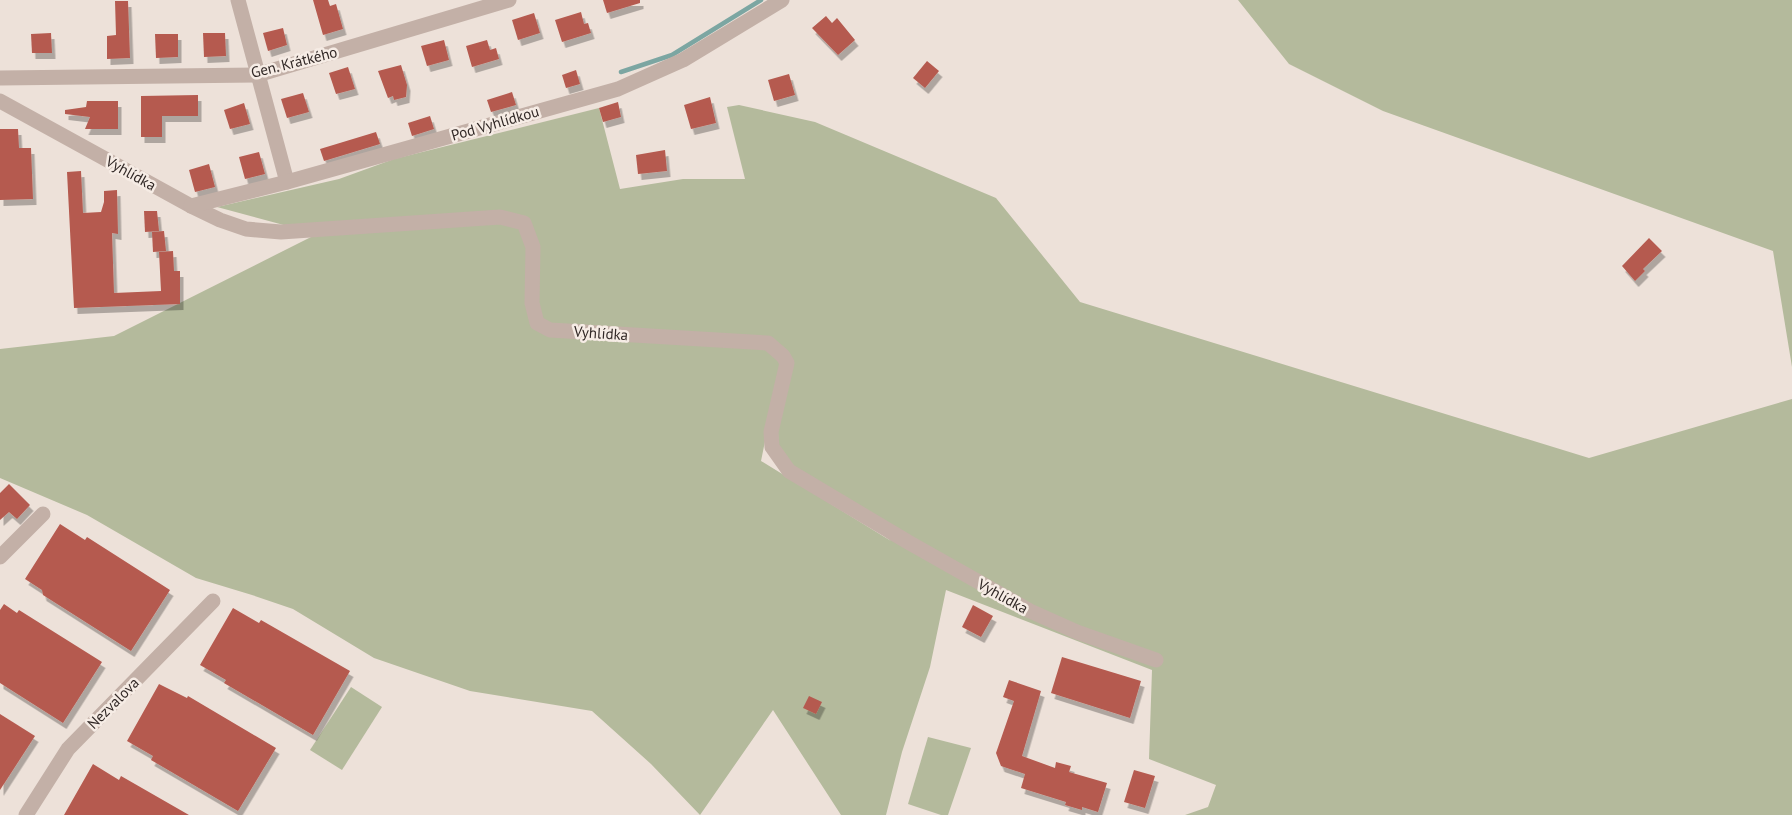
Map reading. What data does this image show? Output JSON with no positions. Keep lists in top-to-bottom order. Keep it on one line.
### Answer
{"streets":{"street":["Gen. Krátkého","Pod Vyhlídkou","Vyhlídka","Nezvalova"]},"crossings":[["Pod Vyhlídkou","Vyhlídka"]]}
